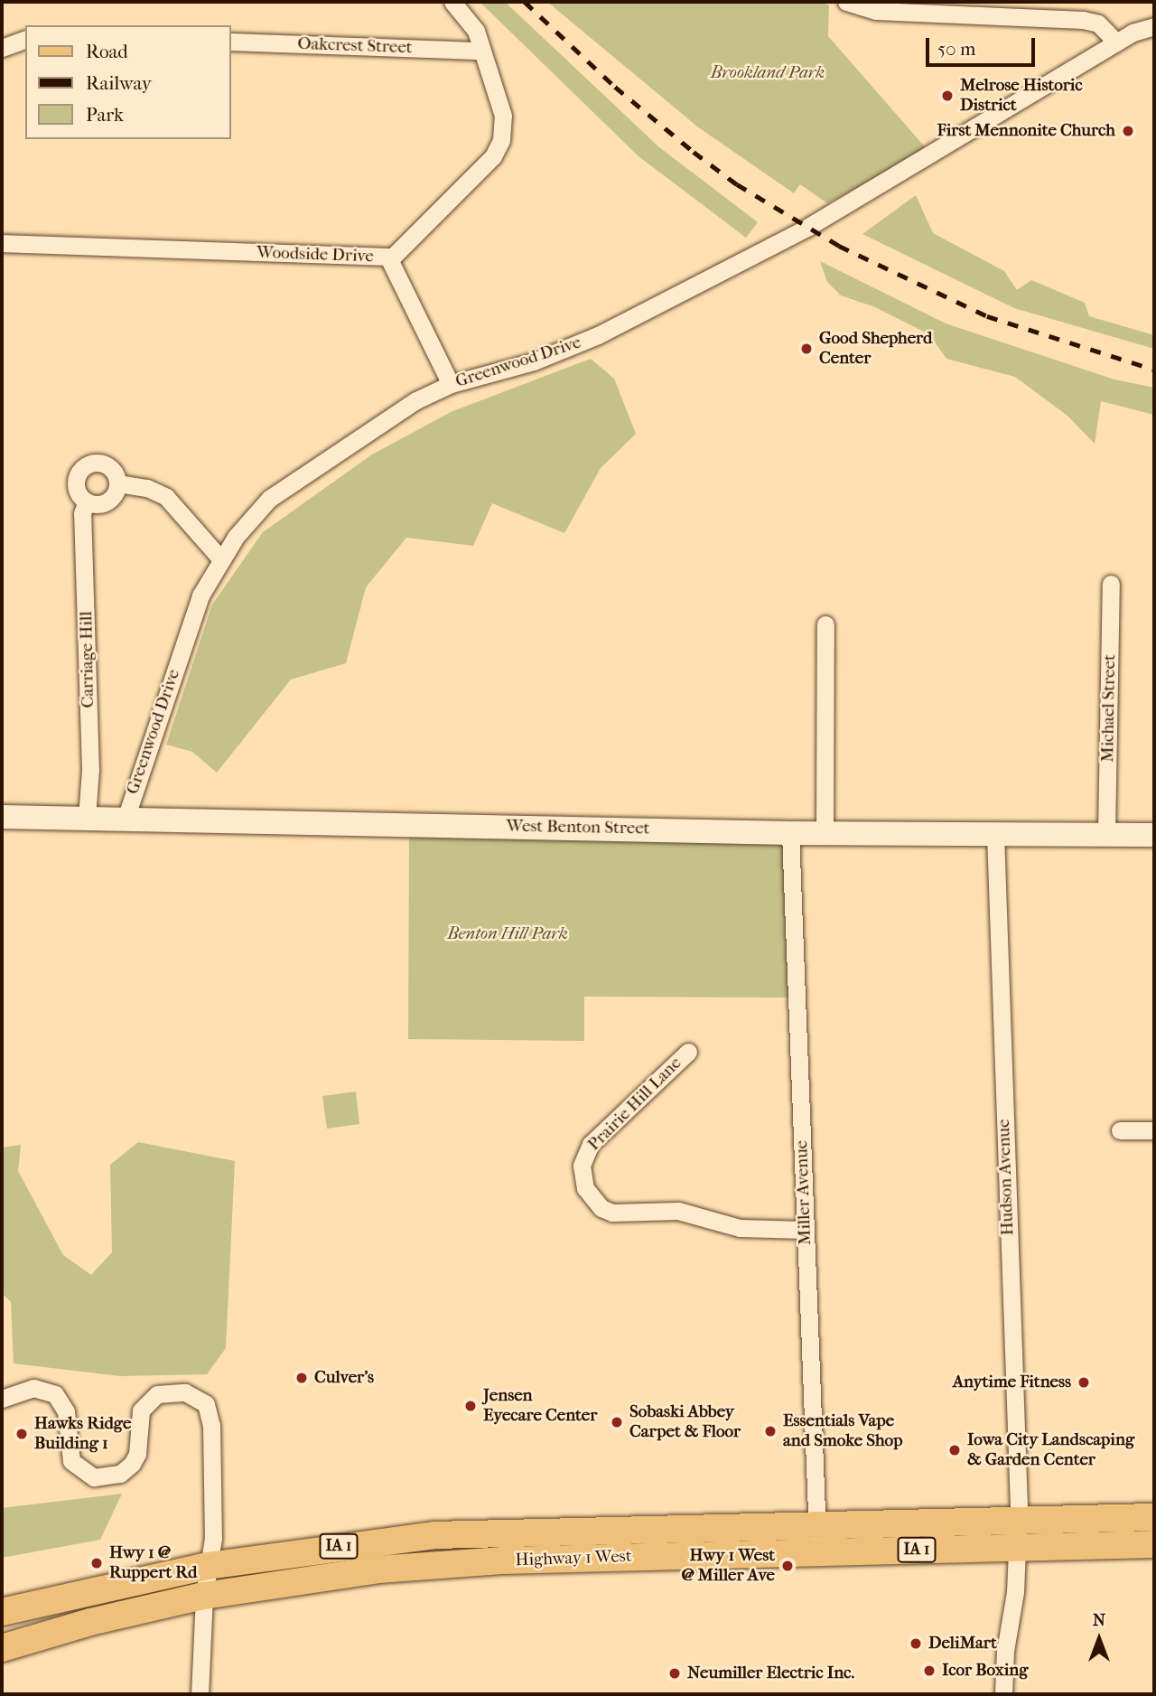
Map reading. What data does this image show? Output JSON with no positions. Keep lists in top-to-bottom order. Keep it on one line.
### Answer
{"streets":{"main road":["IA 1","Highway 1 West"],"street":["Oakcrest Street","Woodside Drive","Greenwood Drive","Carriage Hill","Michael Street","West Benton Street","Prairie Hill Lane","Hudson Avenue","Miller Avenue"]},"crossings":[["Oakcrest Street","Woodside Drive"],["Greenwood Drive","West Benton Street"],["Carriage Hill","West Benton Street"],["Michael Street","West Benton Street"],["West Benton Street","Hudson Avenue"],["West Benton Street","Miller Avenue"],["Prairie Hill Lane","Miller Avenue"],["Hudson Avenue","Highway 1 West"],["Miller Avenue","Highway 1 West"]],"parks":["Brookland Park","Benton Hill Park"],"places":["Melrose Historic District","First Mennonite Church","Good Shepherd Center","Culver's","Anytime Fitness","Jensen Eyecare Center","Sobaski Abbey Carpet & Floor","Essentials Vape and Smoke Shop","Hawks Ridge Building 1","Iowa City Landscaping & Garden Center","Hwy 1 @ Ruppert Rd","Hwy 1 West @ Miller Ave","DeliMart","Icor Boxing","Neumiller Electric Inc."],"legend":["Road","Railway","Park"],"scale_bar":"50 m","north":"top"}
